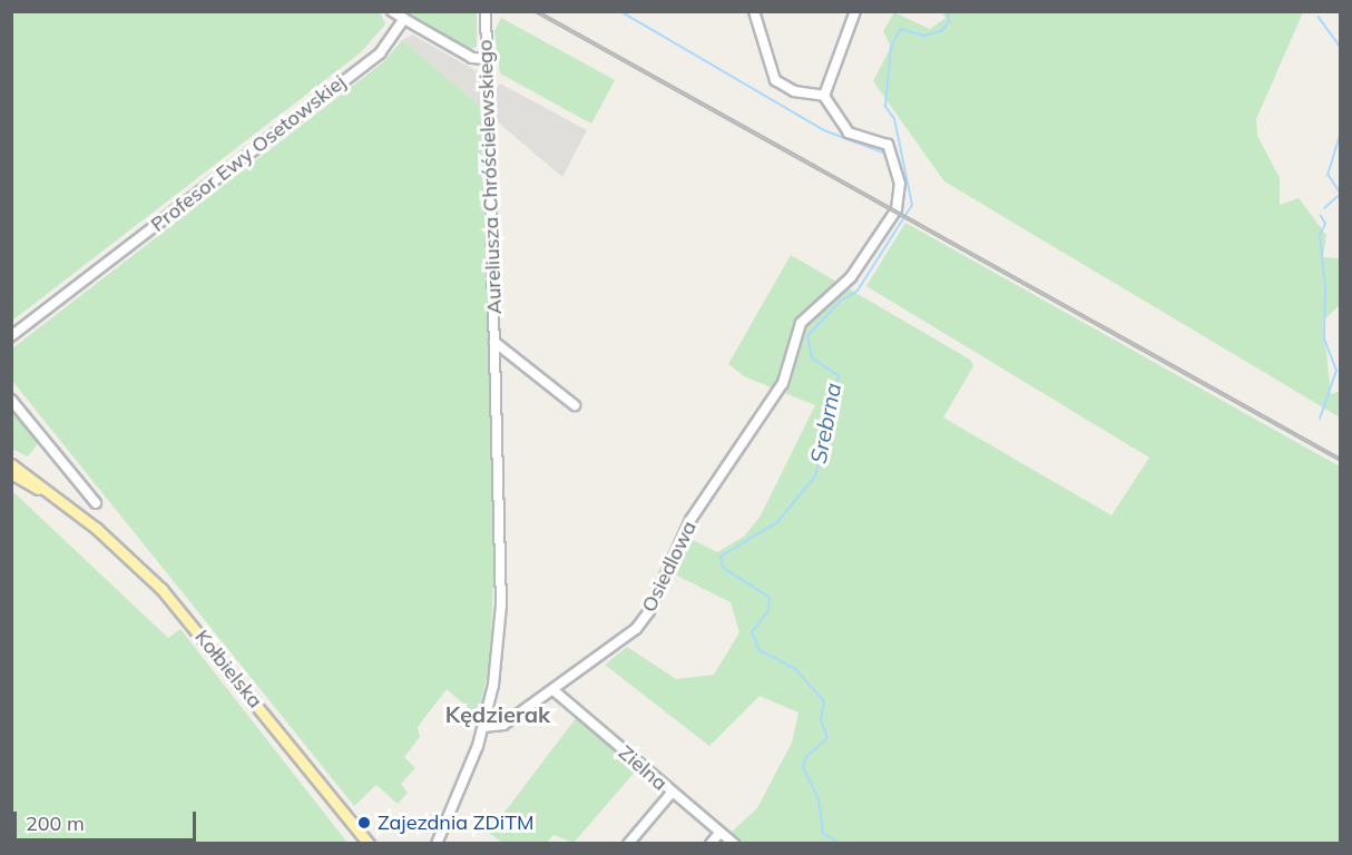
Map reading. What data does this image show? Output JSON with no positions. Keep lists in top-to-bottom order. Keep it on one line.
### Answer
{"streets":{"main road":["Kołbielska"],"street":["Profesor Ewy Osetowskiej","Aureliusza Chróścielewskiego","Osiedlowa","Zielna"]},"crossings":[["Aureliusza Chróścielewskiego","Osiedlowa"],["Osiedlowa","Zielna"]],"districts":["Kędzierak"],"water":["Srebrna"],"places":["Zajezdnia ZDiTM"],"scale_bar":"200 m"}
